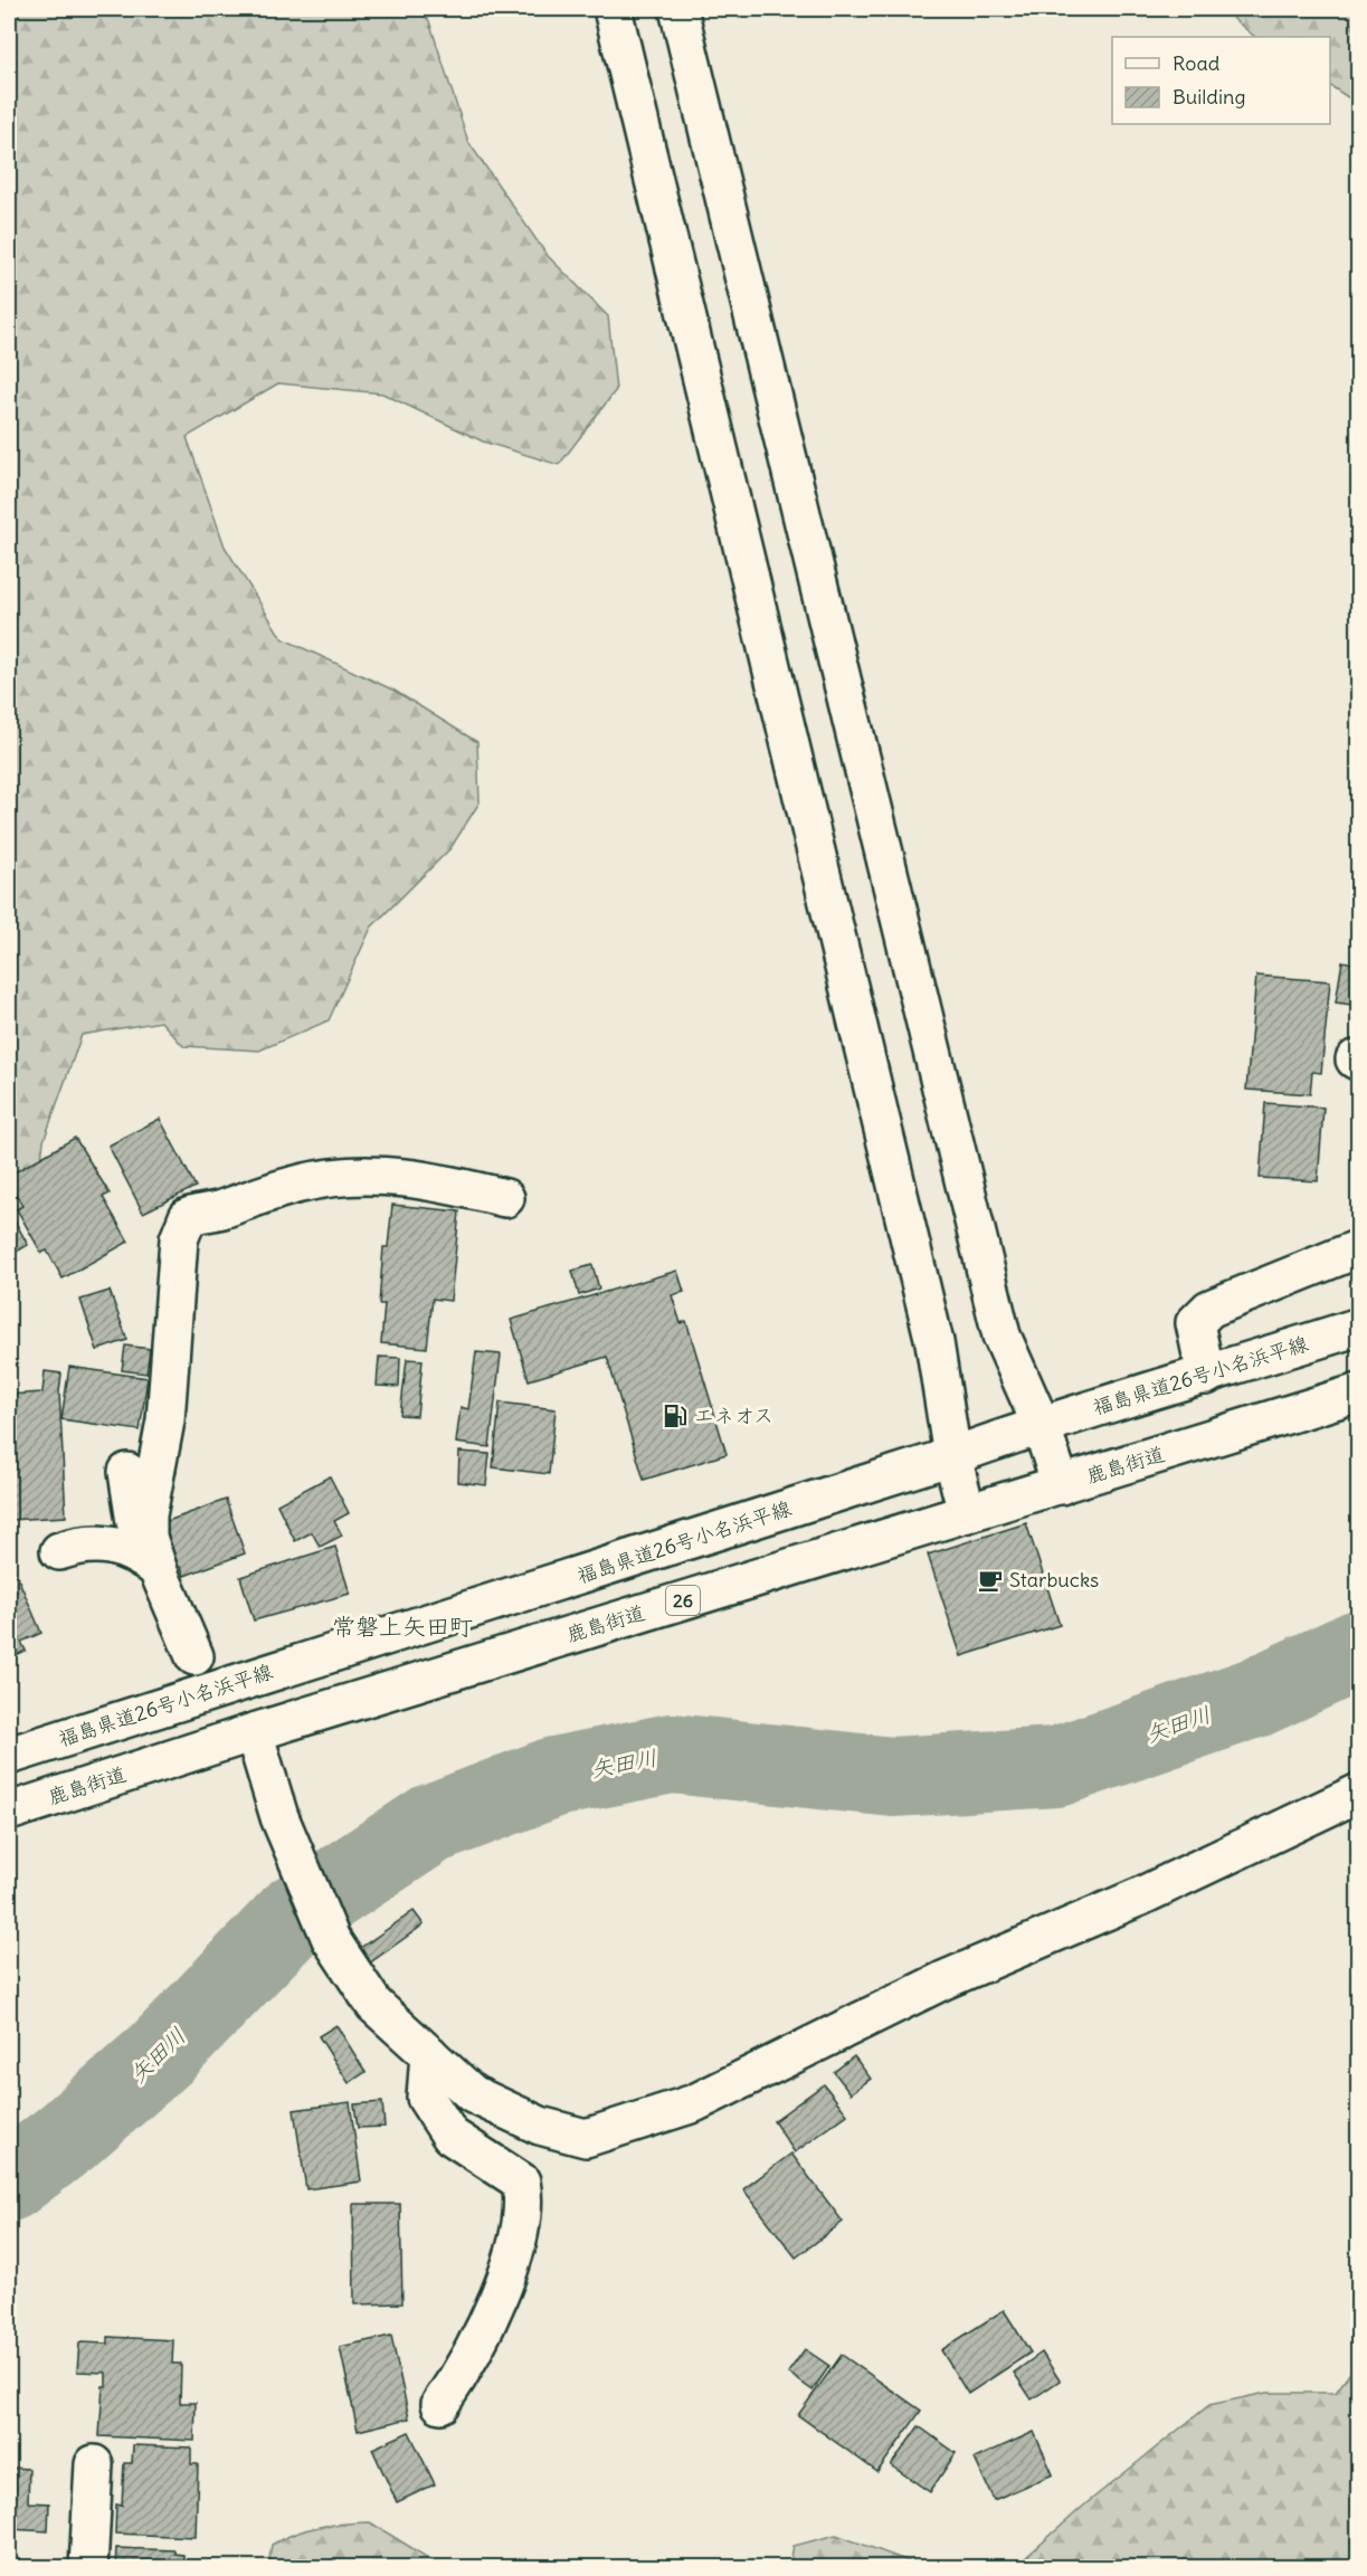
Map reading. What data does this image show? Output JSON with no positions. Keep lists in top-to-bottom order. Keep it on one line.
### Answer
{"streets":{"street":["福島県道26号小名浜平線","鹿島街道","26"]},"districts":["常磐上矢田町"],"water":["矢田川"],"places":{"fuel station":["エネオス"],"cafe":["Starbucks"]},"legend":["Road","Building"]}
